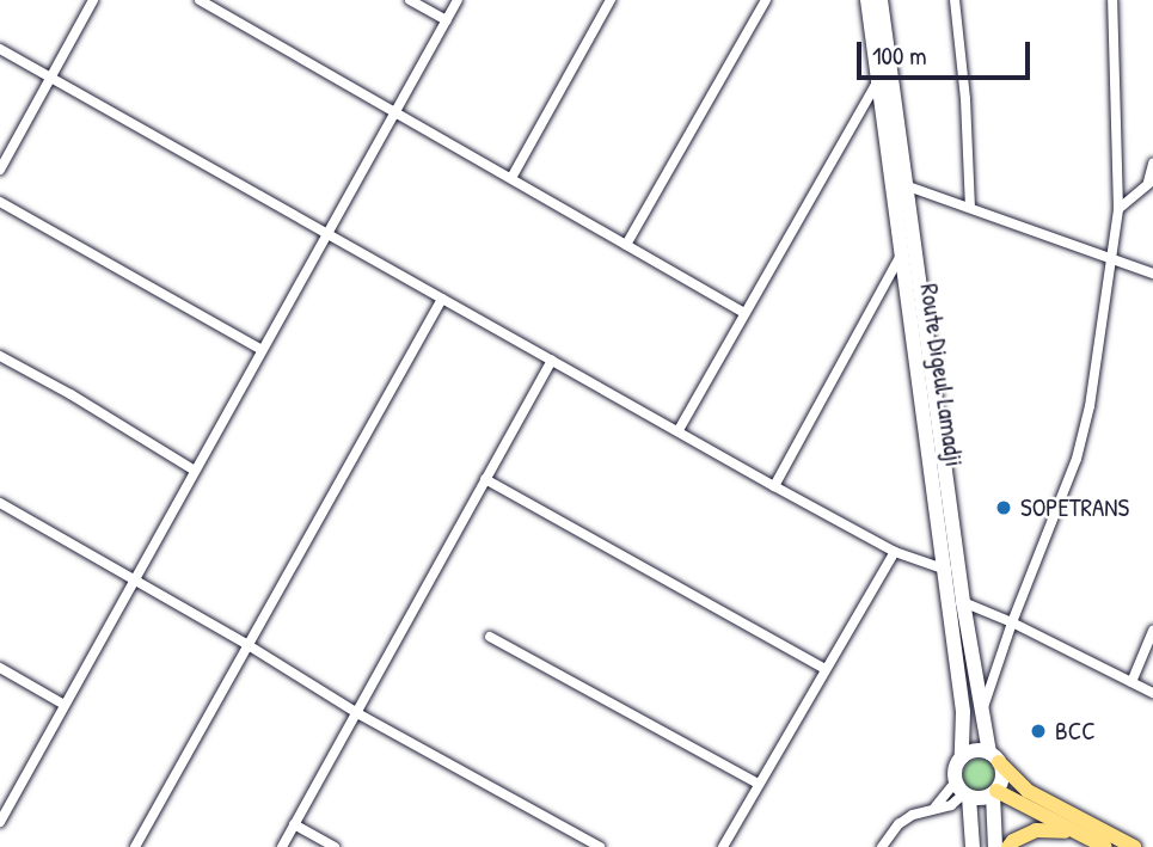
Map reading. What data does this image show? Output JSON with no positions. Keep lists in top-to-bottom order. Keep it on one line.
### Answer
{"streets":{"main road":["Route Digeul Lamadji"]},"places":["SOPETRANS","BCC"],"scale_bar":"100 m"}
